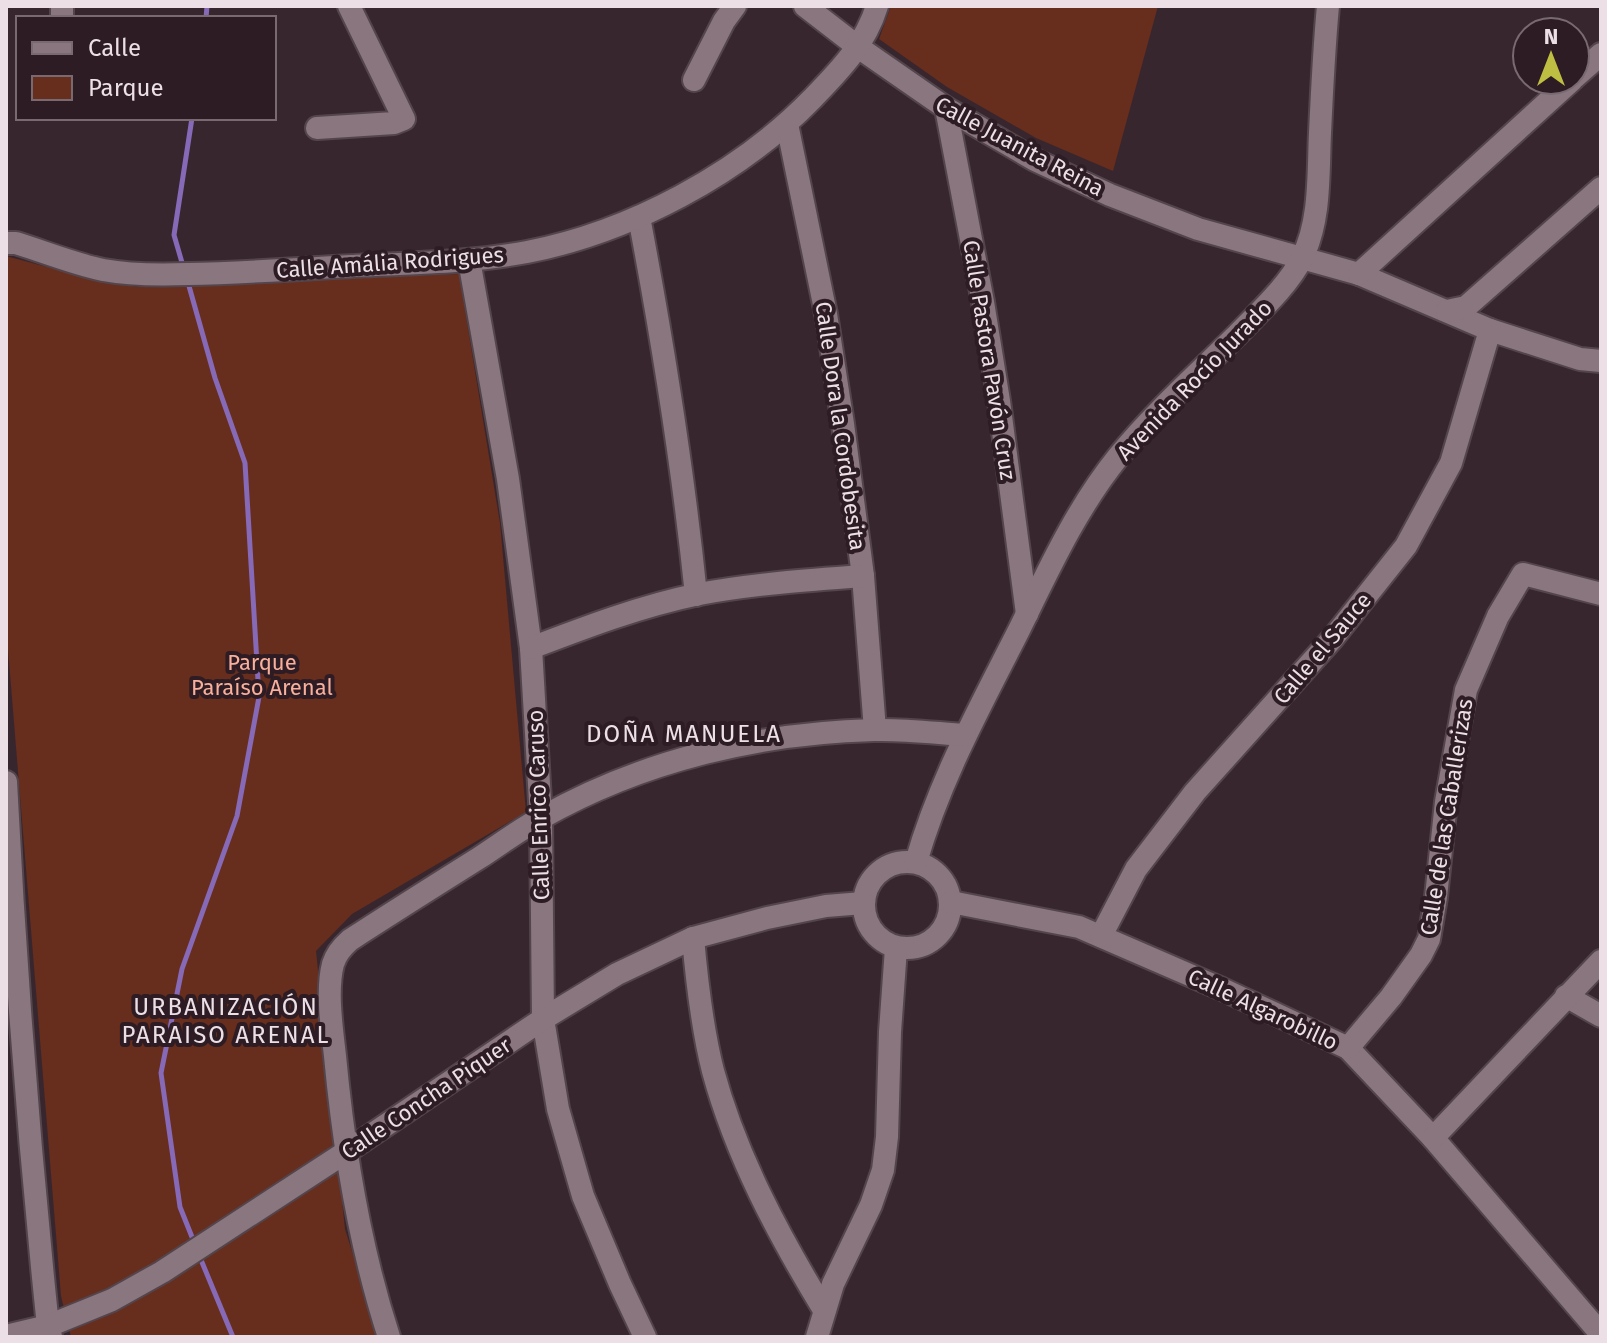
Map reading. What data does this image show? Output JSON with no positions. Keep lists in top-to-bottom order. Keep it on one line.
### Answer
{"streets":{"street":["Calle Juanita Reina","Calle Amália Rodrigues","Calle Pastora Pavón Cruz","Avenida Rocío Jurado","Calle Dora la Cordobesita","Calle el Sauce","Calle Enrico Caruso","Calle de las Caballerizas","Calle Algarobillo","Calle Concha Piquer"]},"crossings":[["Calle Juanita Reina","Calle Amália Rodrigues"],["Calle Juanita Reina","Calle Pastora Pavón Cruz"],["Calle Juanita Reina","Avenida Rocío Jurado"],["Calle Juanita Reina","Calle el Sauce"],["Calle Amália Rodrigues","Calle Dora la Cordobesita"],["Calle Amália Rodrigues","Calle Enrico Caruso"],["Calle Pastora Pavón Cruz","Avenida Rocío Jurado"],["Avenida Rocío Jurado","Calle Algarobillo"],["Avenida Rocío Jurado","Calle Concha Piquer"],["Calle el Sauce","Calle Algarobillo"],["Calle Enrico Caruso","Calle Concha Piquer"],["Calle de las Caballerizas","Calle Algarobillo"],["Calle Algarobillo","Calle Concha Piquer"]],"districts":["DOÑA MANUELA","URBANIZACIÓN PARAISO ARENAL"],"parks":["Parque Paraíso Arenal"],"legend":["Calle","Parque"],"north":"top"}
